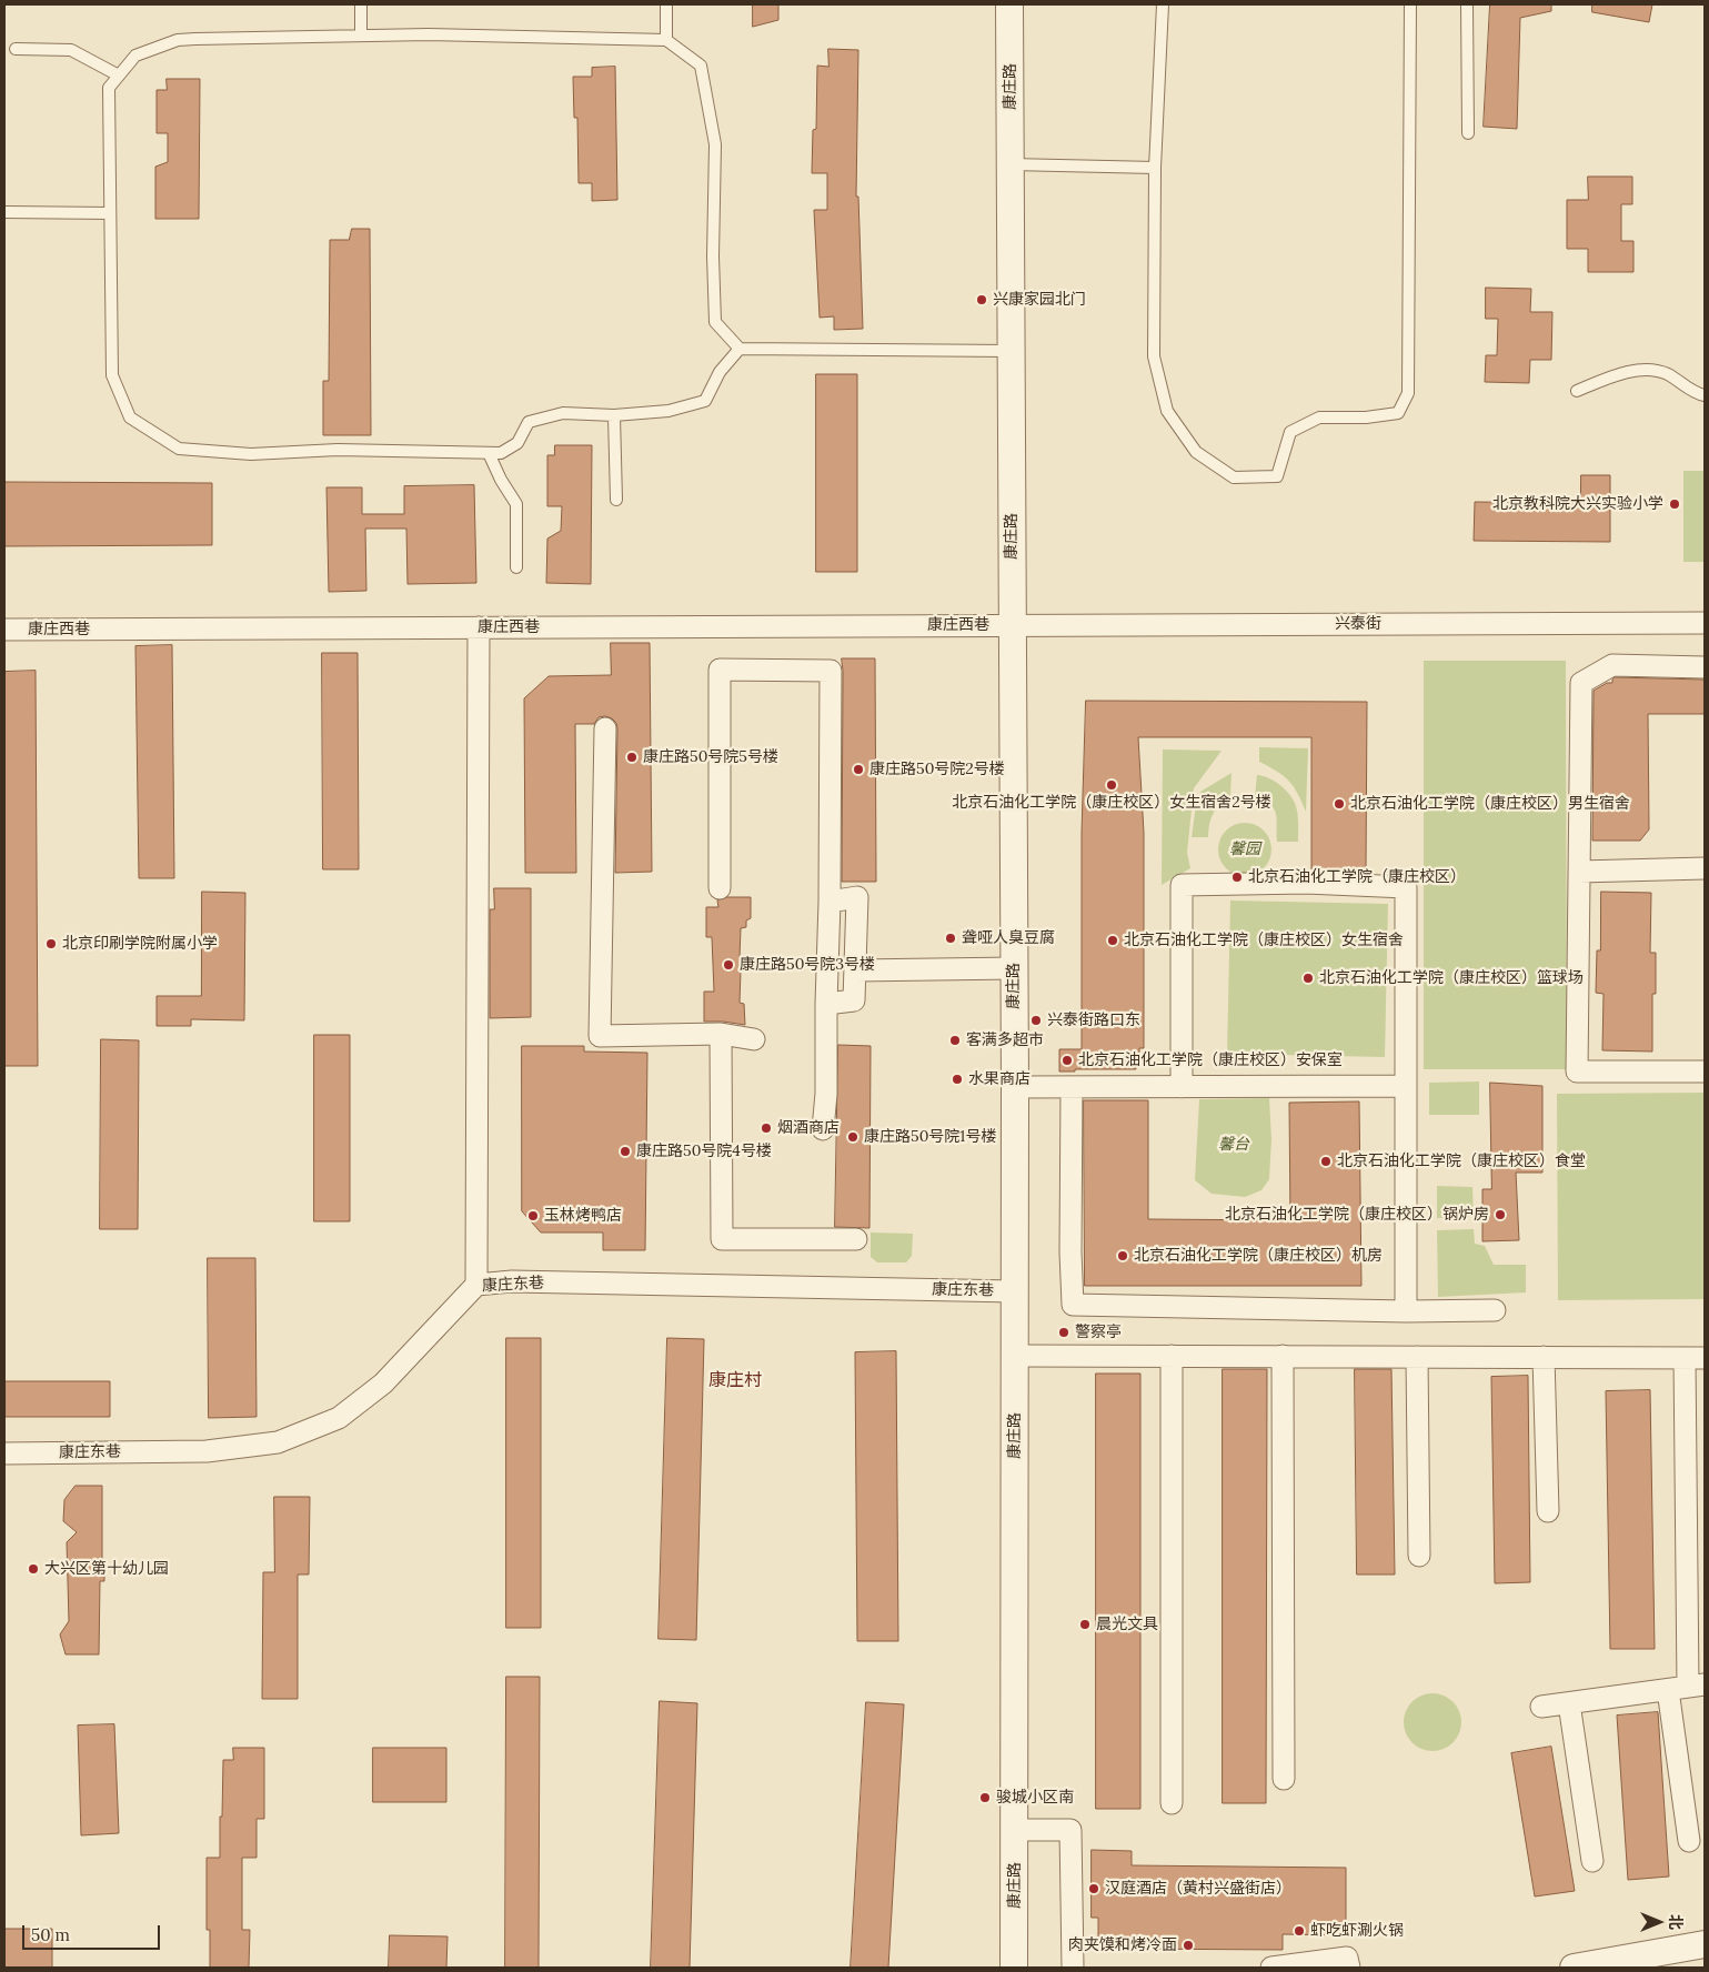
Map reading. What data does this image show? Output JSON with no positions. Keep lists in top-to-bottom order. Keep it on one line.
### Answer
{"streets":{"street":["康庄路","兴泰街","康庄西巷","康庄东巷"]},"crossings":[["康庄路","兴泰街"],["康庄路","康庄西巷"],["康庄路","康庄东巷"],["兴泰街","康庄西巷"]],"districts":["康庄村"],"parks":["馨园","馨台"],"places":["兴康家园北门","北京教科院大兴实验小学","康庄路50号院5号楼","康庄路50号院2号楼","北京石油化工学院（康庄校区）女生宿舍2号楼","北京石油化工学院（康庄校区）男生宿舍","北京石油化工学院（康庄校区）","聋哑人臭豆腐","北京石油化工学院（康庄校区）女生宿舍","北京印刷学院附属小学","康庄路50号院3号楼","北京石油化工学院（康庄校区）篮球场","兴泰街路口东","客满多超市","北京石油化工学院（康庄校区）安保室","水果商店","烟酒商店","康庄路50号院1号楼","康庄路50号院4号楼","北京石油化工学院（康庄校区）食堂","北京石油化工学院（康庄校区）锅炉房","玉林烤鸭店","北京石油化工学院（康庄校区）机房","警察亭","大兴区第十幼儿园","晨光文具","骏城小区南","汉庭酒店（黄村兴盛街店）","虾吃虾涮火锅","肉夹馍和烤冷面"],"scale_bar":"50 m","north":"right"}
